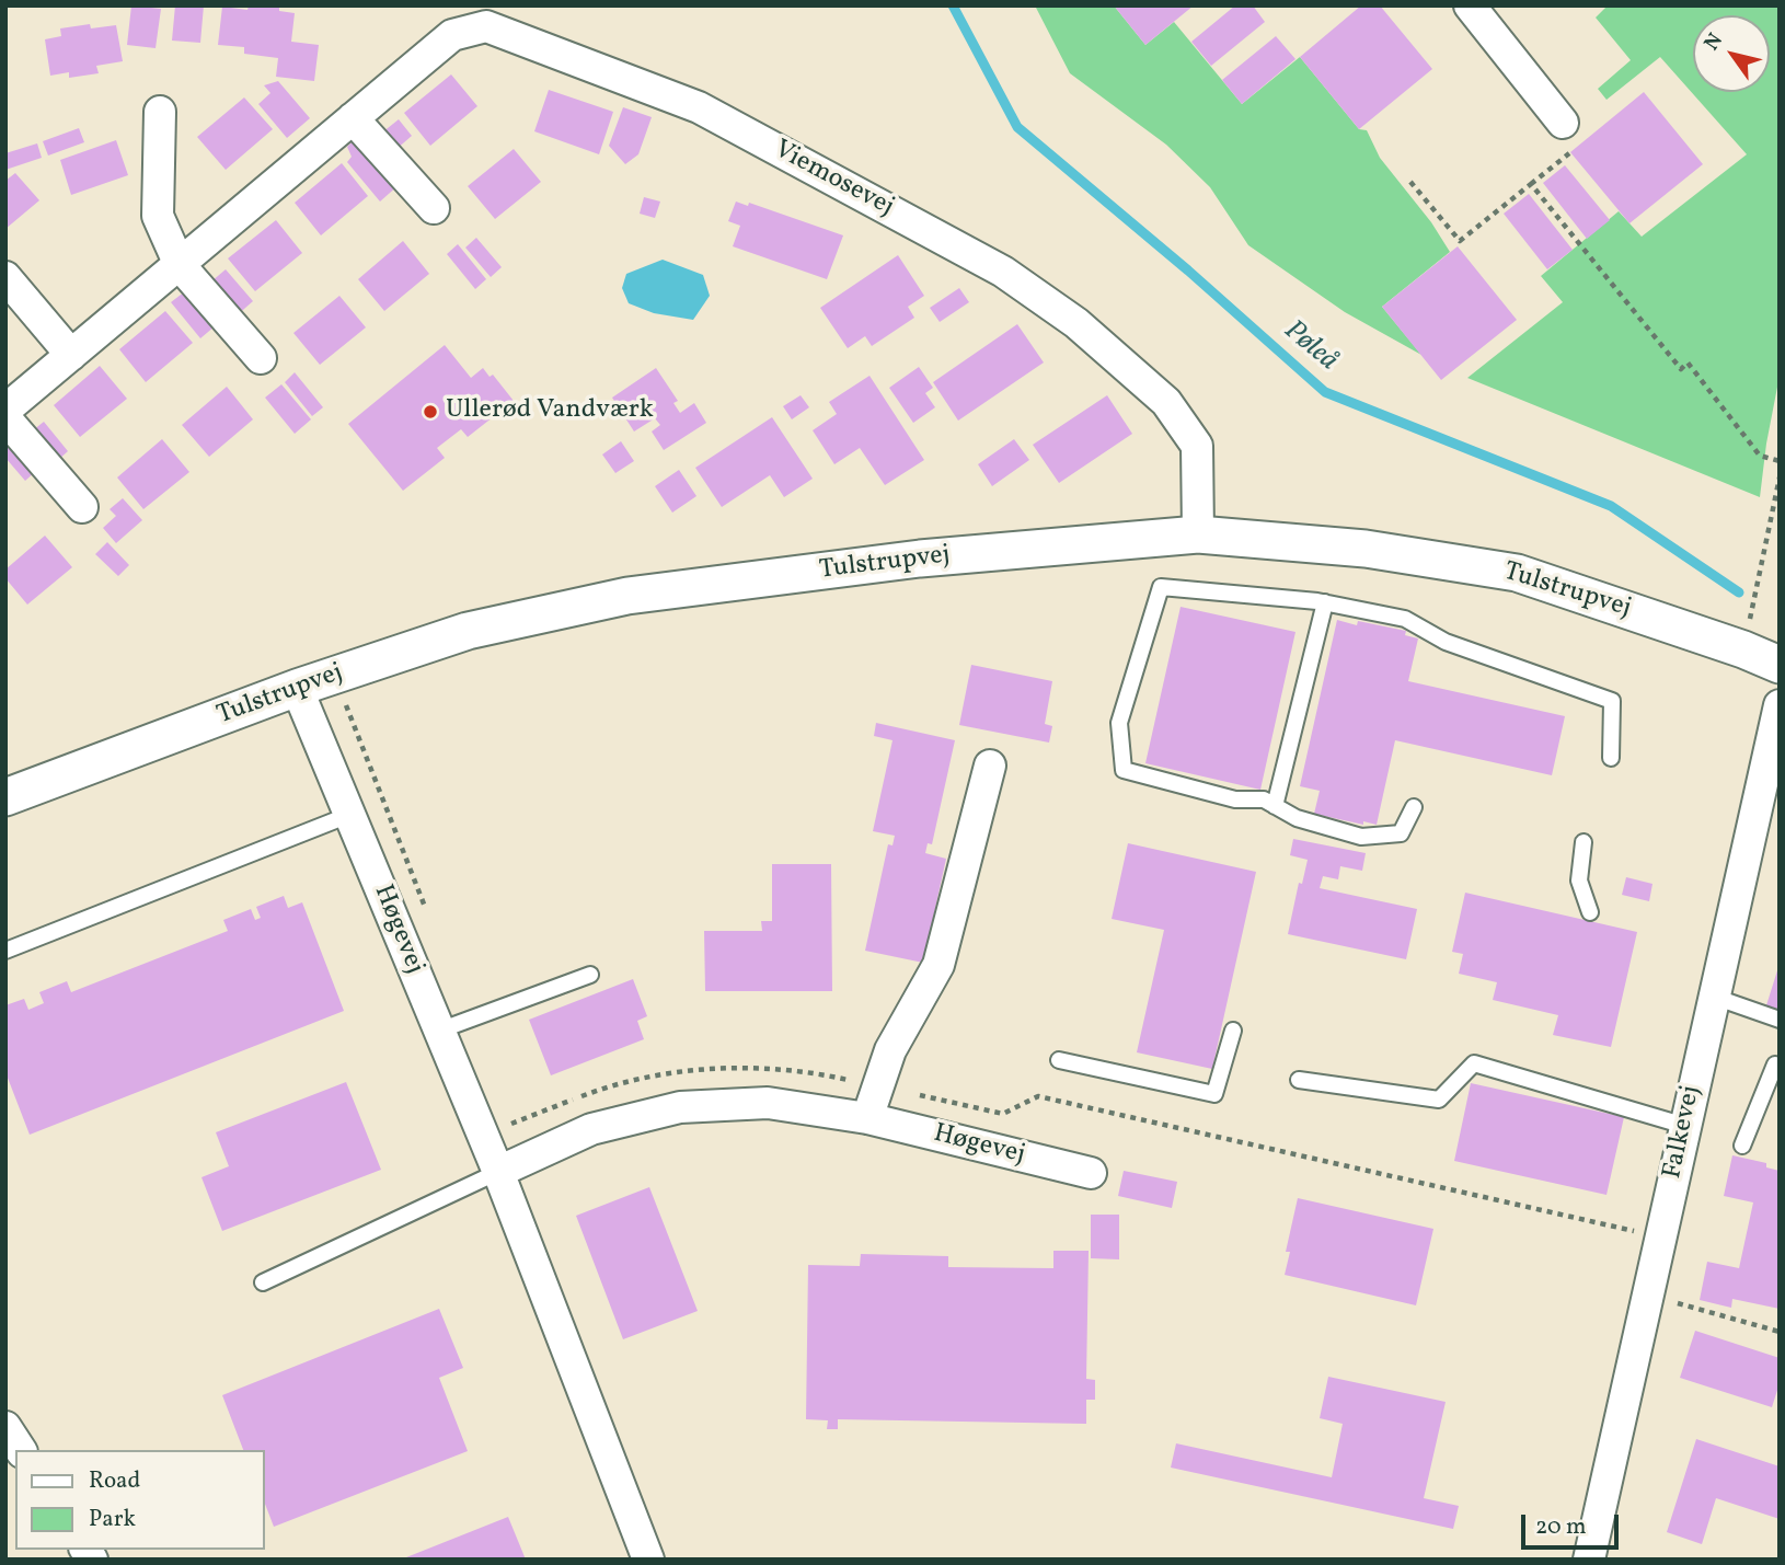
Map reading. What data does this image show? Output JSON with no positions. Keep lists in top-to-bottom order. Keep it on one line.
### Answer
{"streets":{"street":["Viemosevej","Tulstrupvej","Høgevej","Falkevej"]},"crossings":[["Viemosevej","Tulstrupvej"],["Tulstrupvej","Høgevej"]],"water":["Pøleå"],"places":["Ullerød Vandværk"],"legend":["Road","Park"],"scale_bar":"20 m","north":"top left"}
